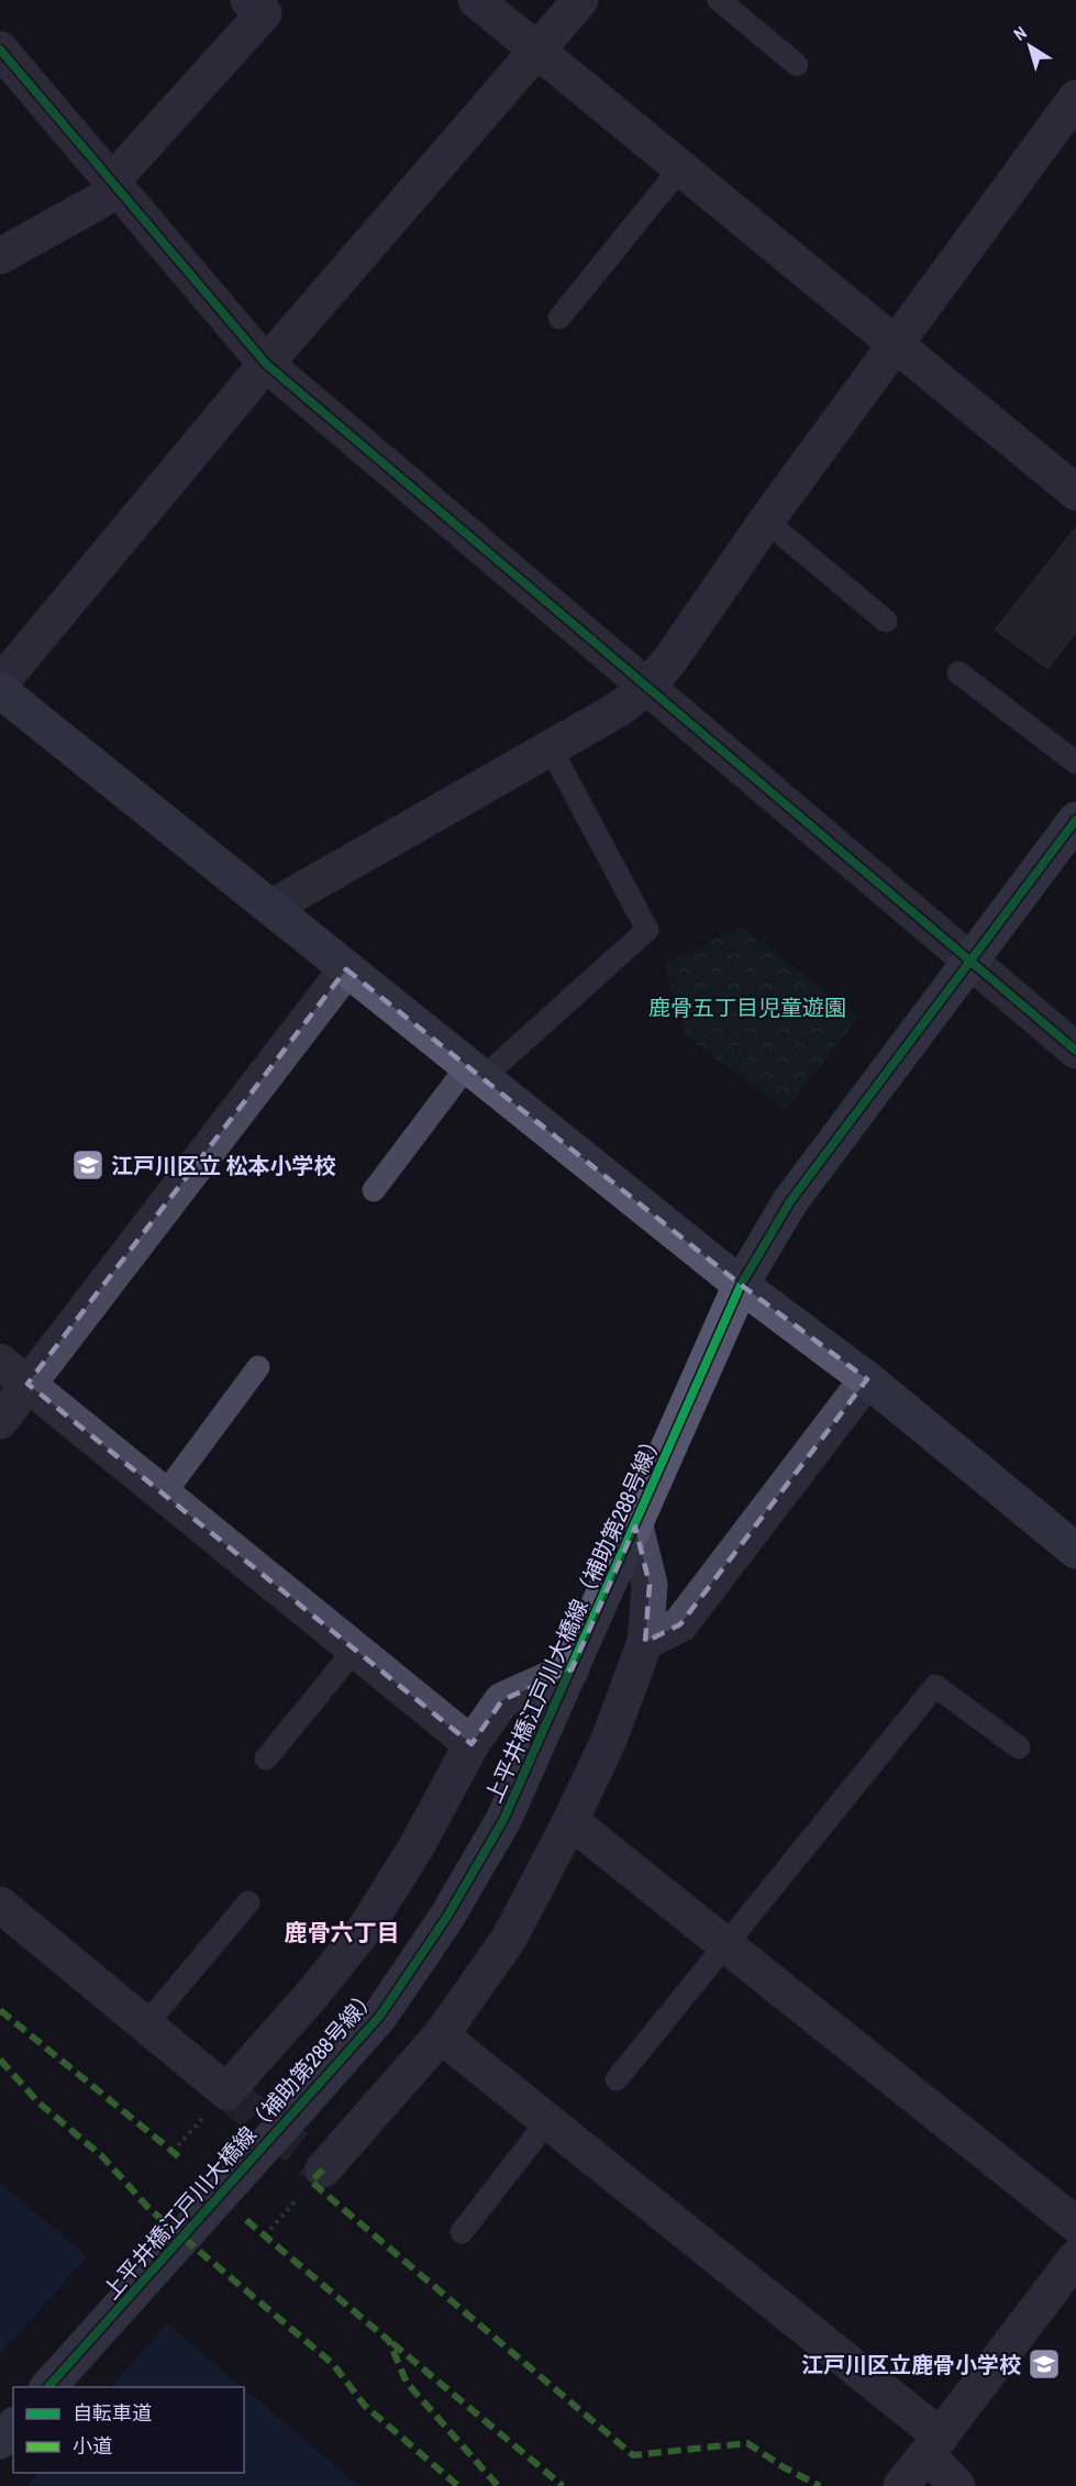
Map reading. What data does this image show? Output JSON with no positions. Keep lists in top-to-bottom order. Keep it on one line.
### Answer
{"streets":{"street":["上平井橋江戸川大橋線（補助第288号線）"]},"districts":["鹿骨六丁目"],"parks":["鹿骨五丁目児童遊園"],"places":{"school or university":["江戸川区立 松本小学校","江戸川区立鹿骨小学校"]},"legend":["自転車道","小道"],"north":"top left"}
